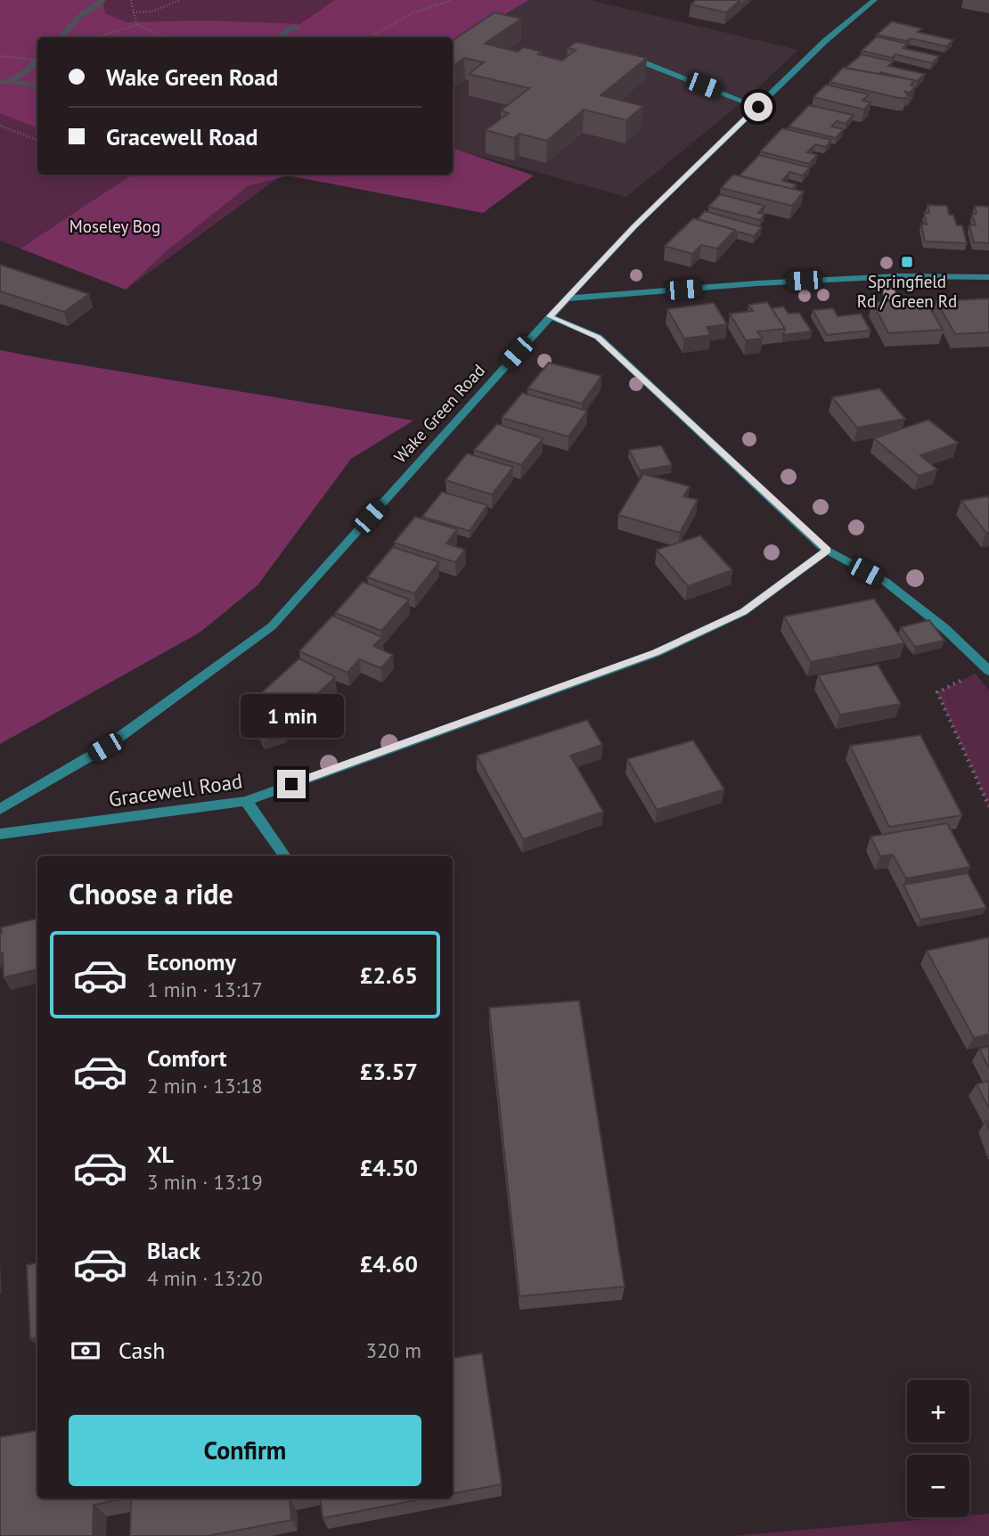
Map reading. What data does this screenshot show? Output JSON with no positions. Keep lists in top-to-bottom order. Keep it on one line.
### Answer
{"streets":{"street":["Wake Green Road","Gracewell Road"]},"parks":["Moseley Bog"],"places":{"transit":["Springfield Rd / Green Rd"]},"page":{"banner":["Wake Green Road","Gracewell Road"],"bubble":"1 min","heading":"Choose a ride","list":[{"name":"Economy","note":"1 min · 13:17","value":"£2.65"},{"name":"Comfort","note":"2 min · 13:18","value":"£3.57"},{"name":"XL","note":"3 min · 13:19","value":"£4.50"},{"name":"Black","note":"4 min · 13:20","value":"£4.60"}],"pay":["Cash","320 m"],"map_buttons":["+","−"],"buttons":"Confirm"}}
